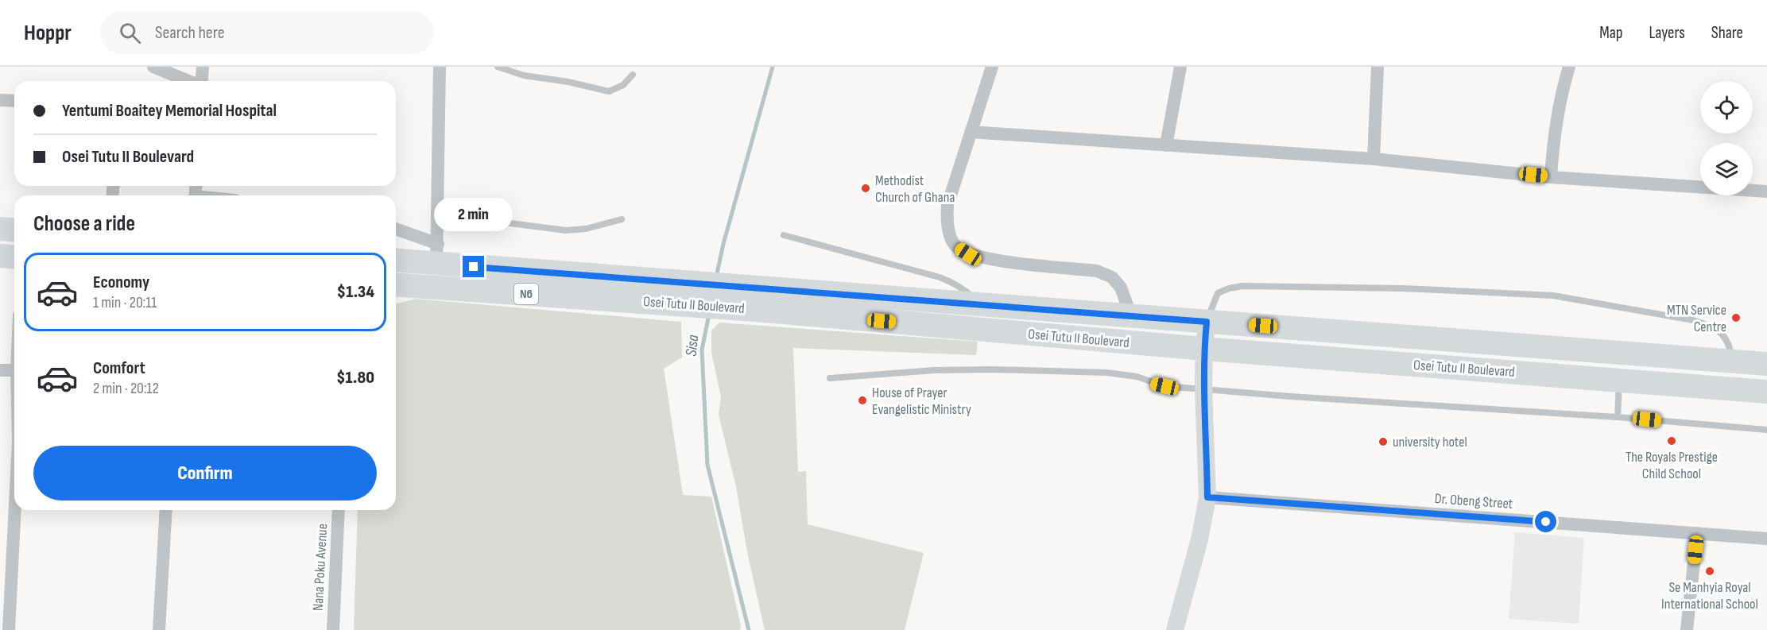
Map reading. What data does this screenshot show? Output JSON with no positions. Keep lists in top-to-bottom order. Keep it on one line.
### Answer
{"streets":{"highway":["N6","Osei Tutu II Boulevard"],"street":["Dr. Obeng Street","Nana Poku Avenue"]},"water":["Sisa"],"places":["Methodist Church of Ghana","MTN Service Centre","House of Prayer Evangelistic Ministry","The Royals Prestige Child School","university hotel","Se Manhyia Royal International School"],"page":{"header":"Hoppr","search":"Search here","nav":["Map","Layers","Share"],"banner":["Yentumi Boaitey Memorial Hospital","Osei Tutu II Boulevard"],"heading":"Choose a ride","bubble":"2 min","list":[{"name":"Economy","note":"1 min · 20:11","value":"$1.34"},{"name":"Comfort","note":"2 min · 20:12","value":"$1.80"}],"buttons":"Confirm"}}
